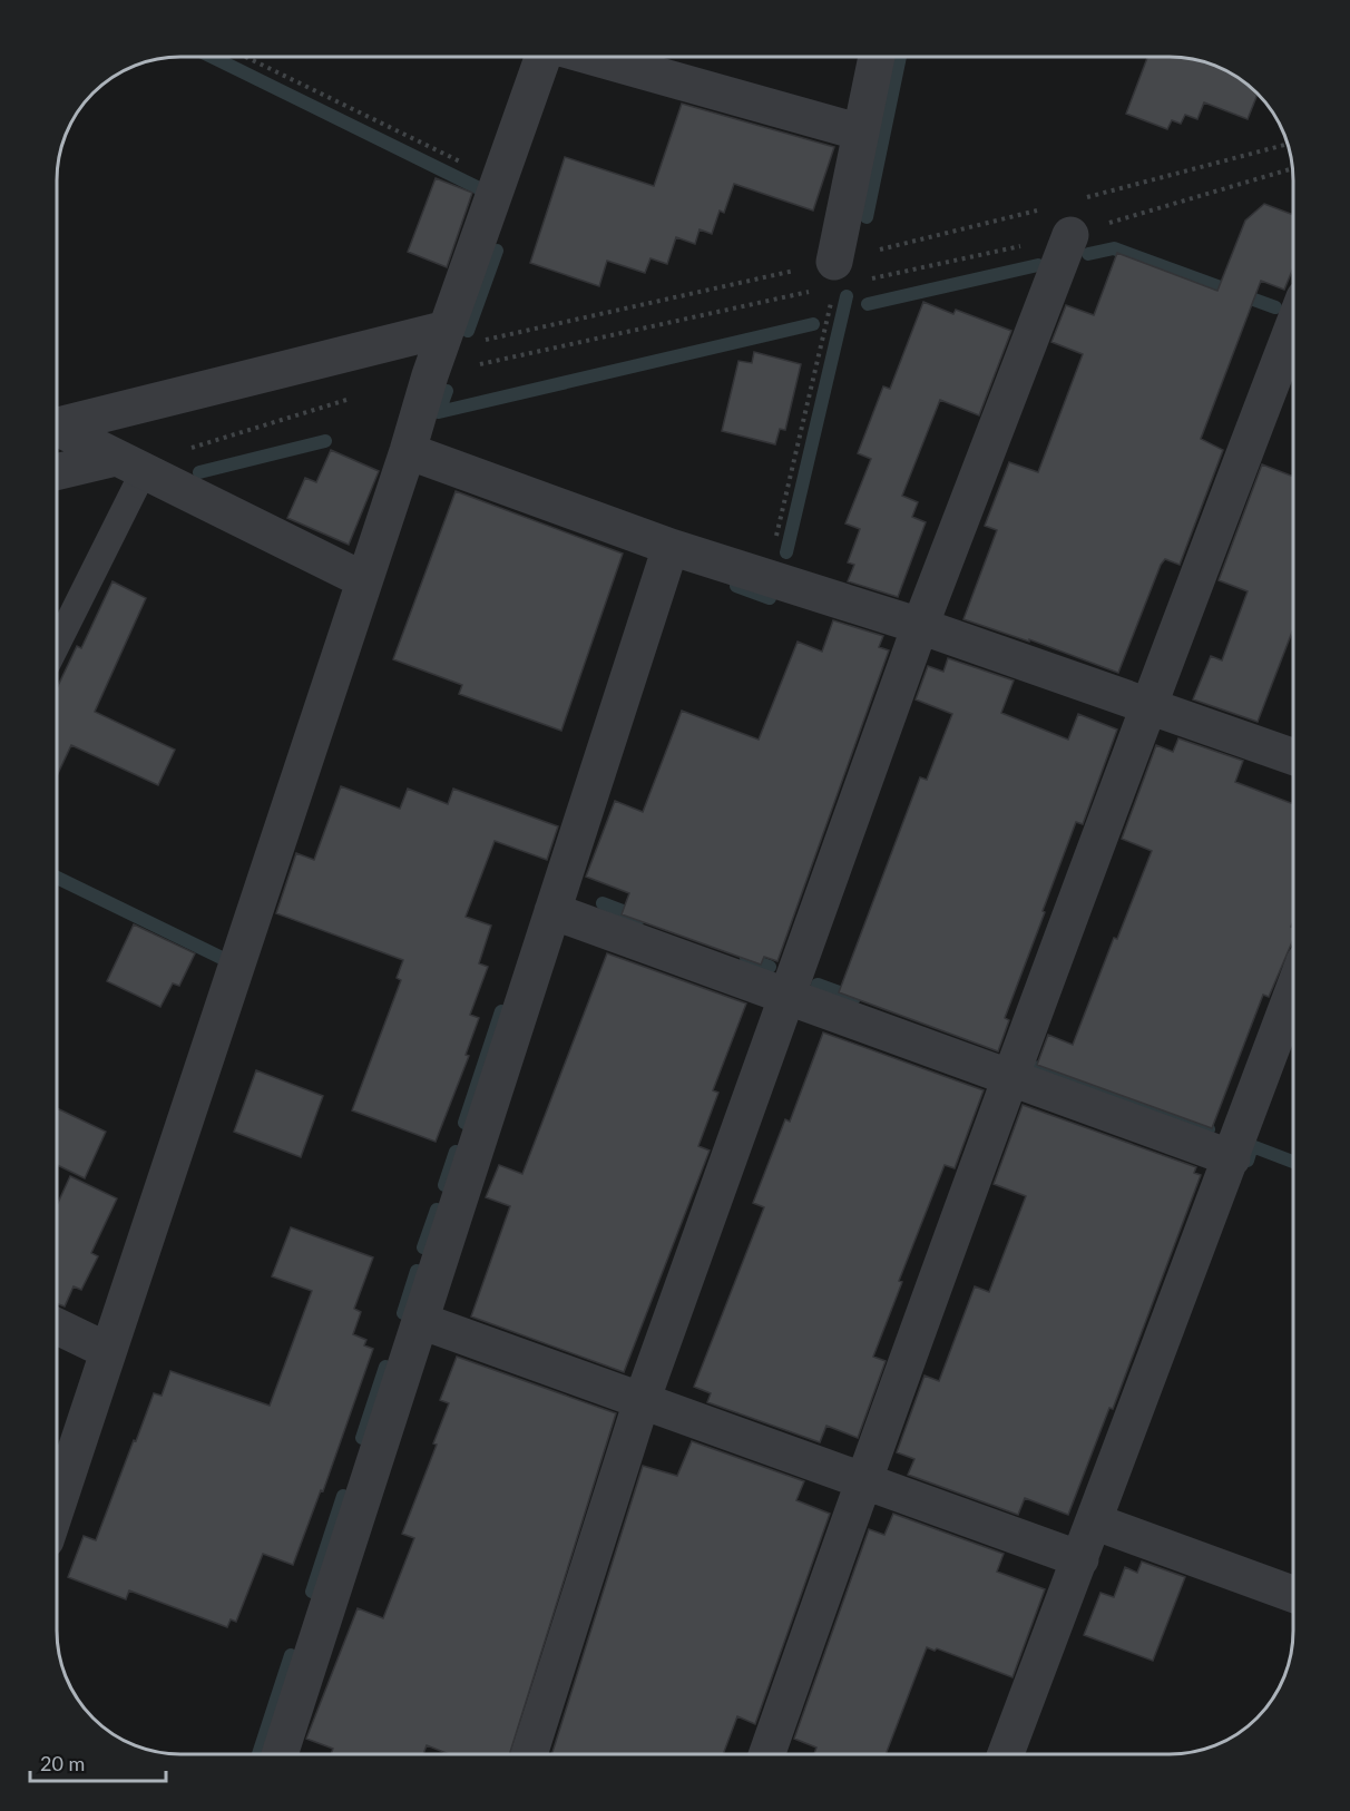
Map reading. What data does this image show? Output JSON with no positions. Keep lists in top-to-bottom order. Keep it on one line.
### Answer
{"scale_bar":"20 m"}
